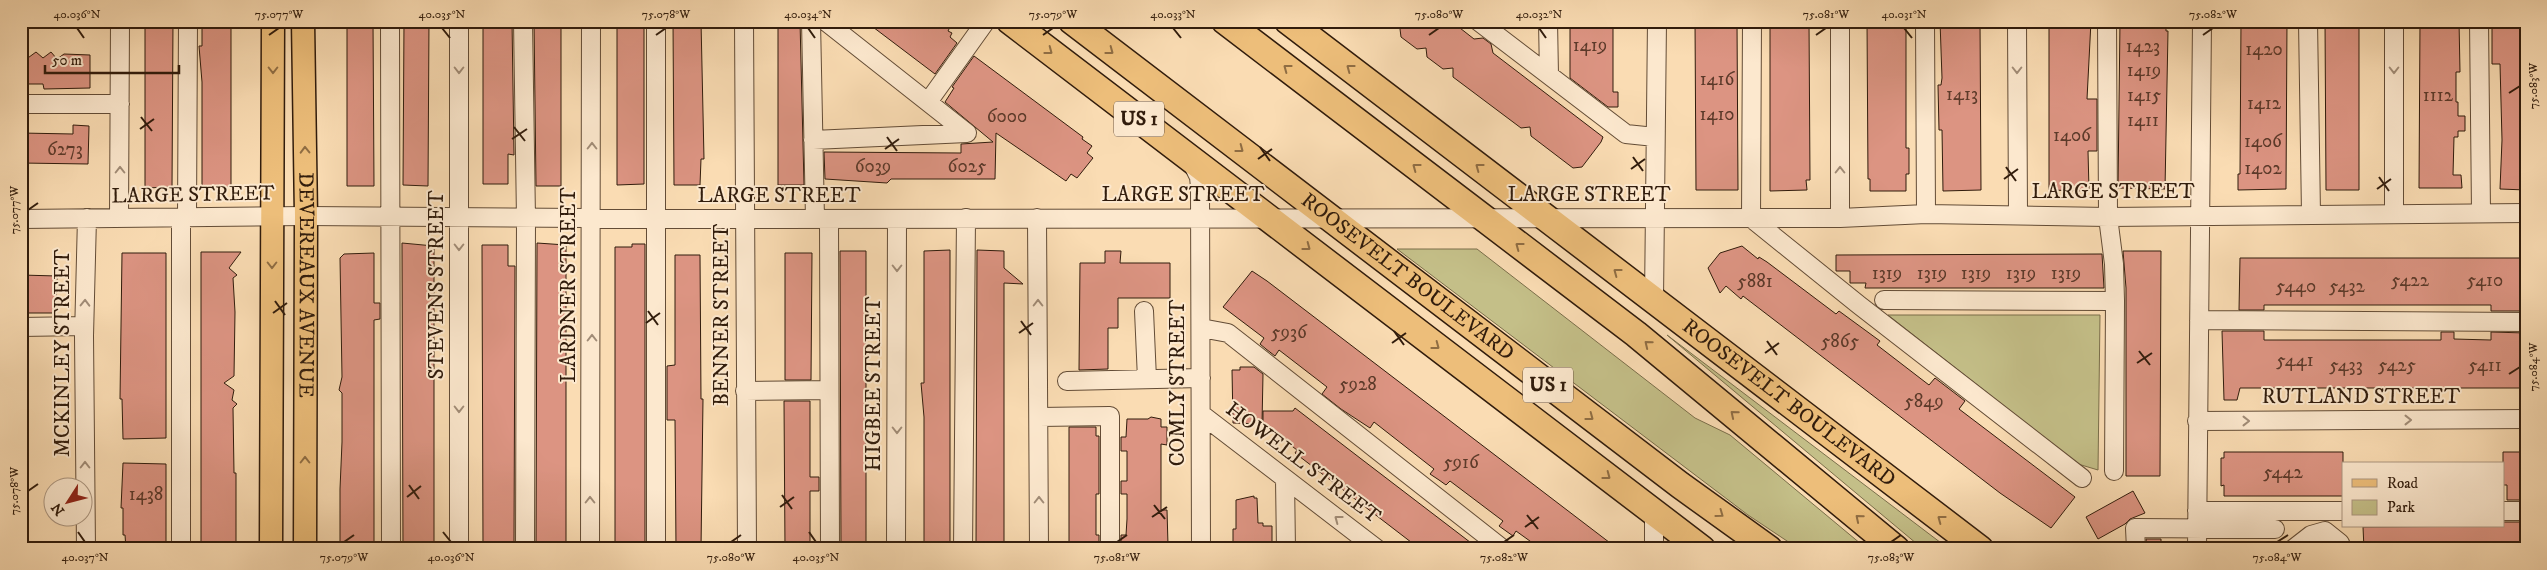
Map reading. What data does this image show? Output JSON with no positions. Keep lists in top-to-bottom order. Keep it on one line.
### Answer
{"streets":{"highway":["US 1","ROOSEVELT BOULEVARD"],"main road":["DEVEREAUX AVENUE"],"street":["LARGE STREET","STEVENS STREET","LARDNER STREET","BENNER STREET","MCKINLEY STREET","COMLY STREET","HIGBEE STREET","RUTLAND STREET","HOWELL STREET"]},"crossings":[["LARGE STREET","ROOSEVELT BOULEVARD"],["LARGE STREET","DEVEREAUX AVENUE"],["LARGE STREET","STEVENS STREET"],["LARGE STREET","LARDNER STREET"],["LARGE STREET","BENNER STREET"],["LARGE STREET","MCKINLEY STREET"],["LARGE STREET","COMLY STREET"],["LARGE STREET","HIGBEE STREET"],["ROOSEVELT BOULEVARD","COMLY STREET"],["COMLY STREET","HOWELL STREET"]],"house_numbers":["1419","1423","1420","1419","1416","1413","1415","1112","1412","1410","6000","1411","1406","1406","6273","6039","6025","1402","1319","1319","1319","1319","1319","5422","5410","5881","5440","5432","5936","5865","5441","5433","5425","5411","5928","5849","5916","5442","1438"],"legend":["Road","Park"],"scale_bar":"50 m","north":"bottom left","coordinates":["40.036°N","75.077°W","40.035°N","75.078°W","40.034°N","75.079°W","40.033°N","75.080°W","40.032°N","75.081°W","40.031°N","75.082°W","75.083°W","75.084°W","40.037°N"]}
